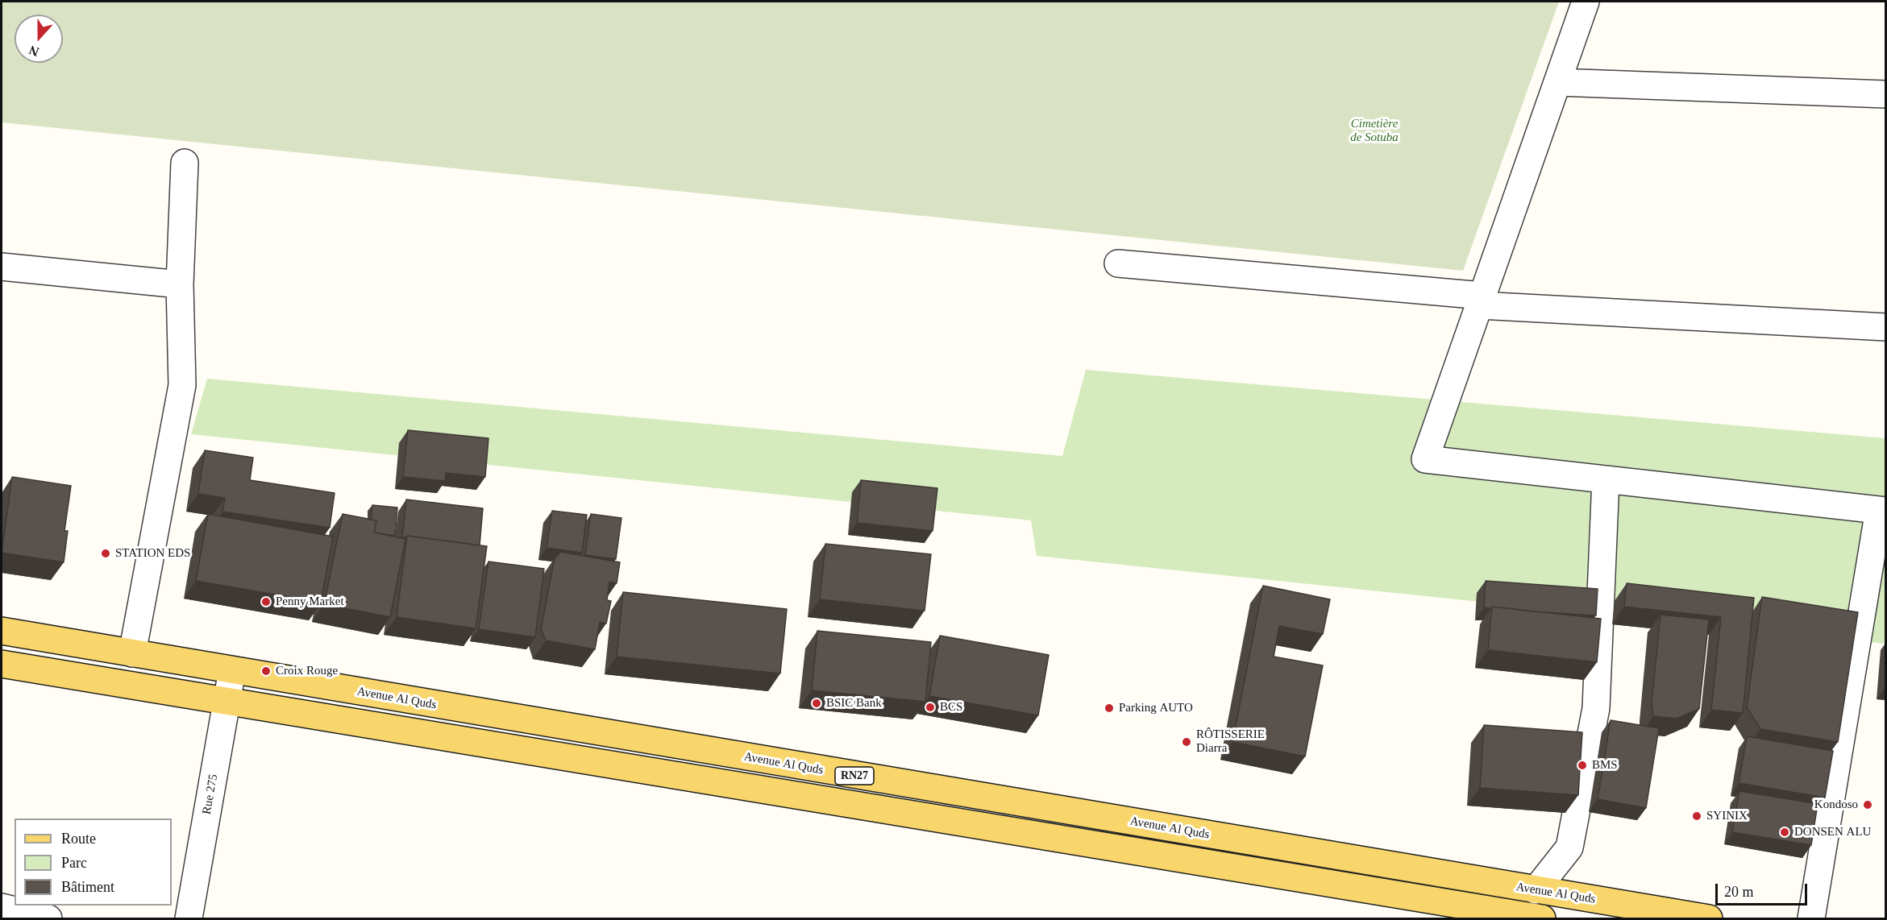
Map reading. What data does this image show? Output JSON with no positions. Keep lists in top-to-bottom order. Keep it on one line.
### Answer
{"streets":{"main road":["Avenue Al Quds","RN27"],"street":["Rue 275"]},"crossings":[["Avenue Al Quds","Rue 275"],["RN27","Rue 275"]],"parks":["Cimetière de Sotuba"],"places":["STATION EDS","Penny Market","Croix Rouge","BSIC Bank","BCS","Parking AUTO","RÔTISSERIE Diarra","BMS","Kondoso","SYINIX","DONSEN ALU"],"legend":["Route","Parc","Bâtiment"],"scale_bar":"20 m","north":"bottom"}
